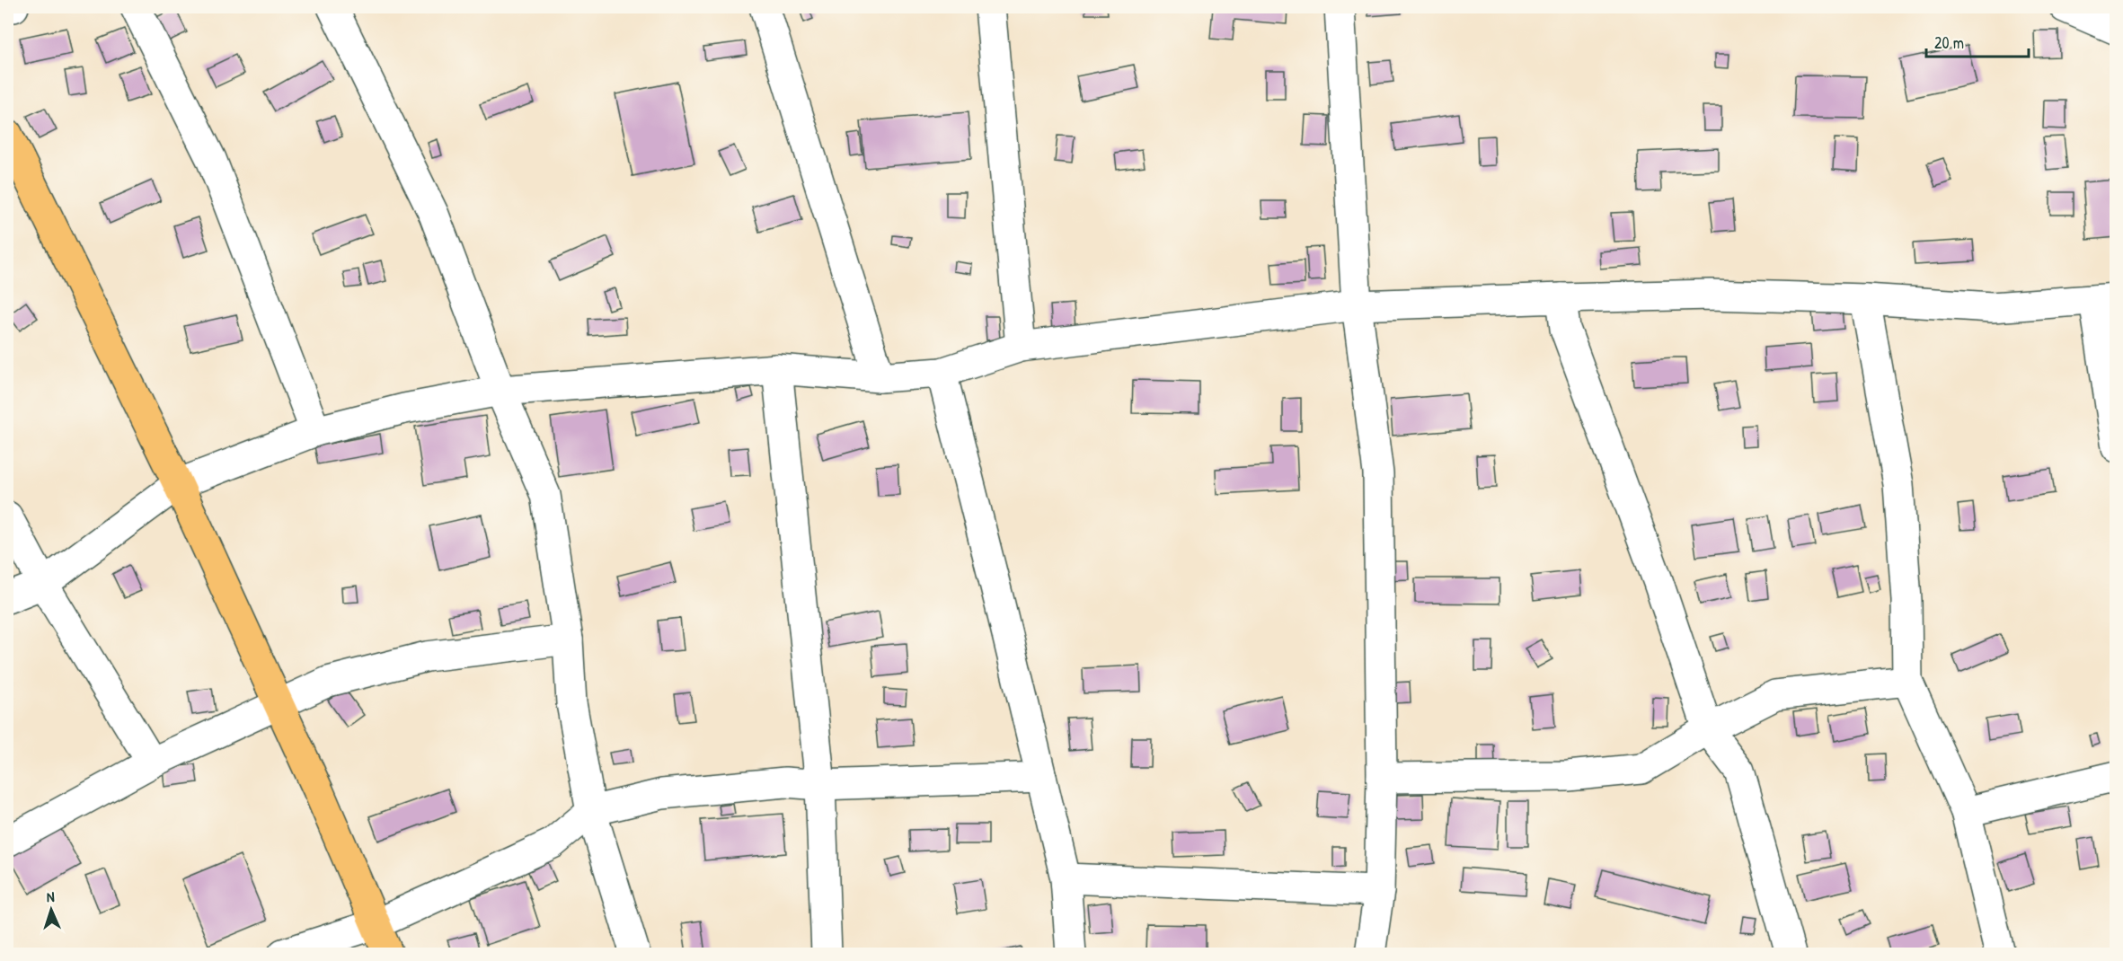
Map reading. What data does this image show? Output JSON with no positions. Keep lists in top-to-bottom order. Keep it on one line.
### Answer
{"scale_bar":"20 m","north":"top"}
